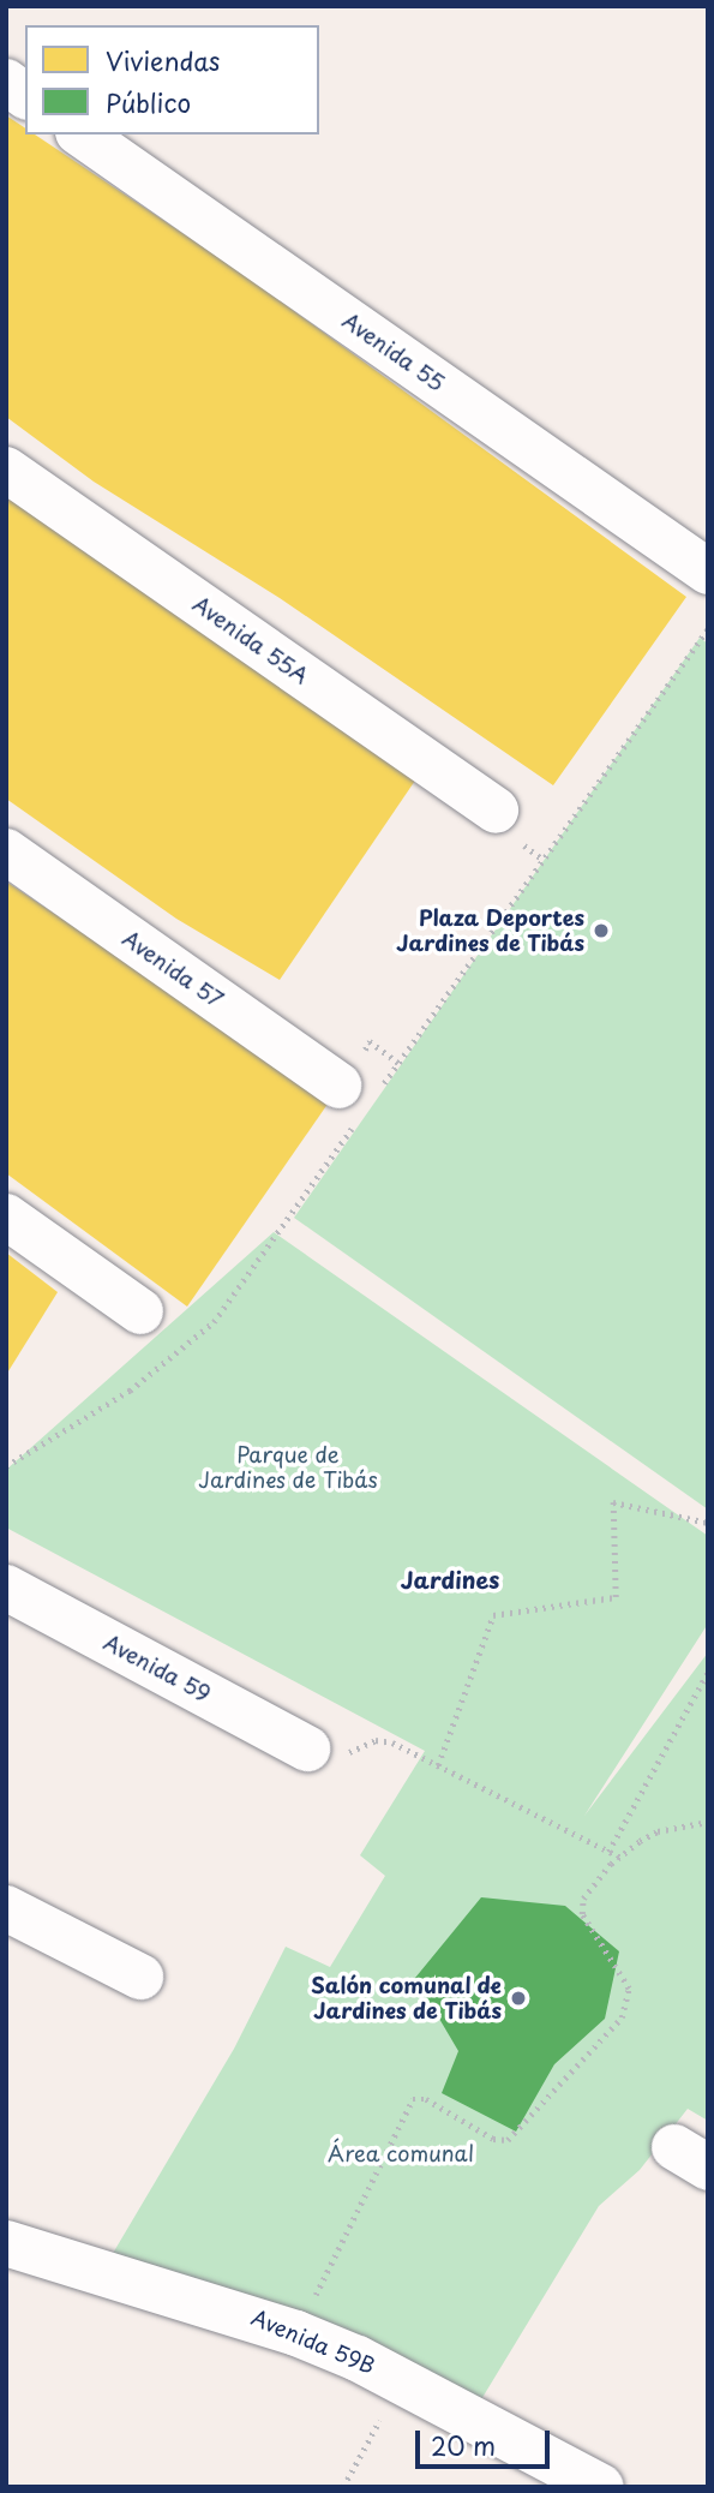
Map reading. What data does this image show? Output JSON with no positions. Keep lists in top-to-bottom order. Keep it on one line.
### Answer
{"streets":{"street":["Avenida 55","Avenida 55A","Avenida 57","Avenida 59","Avenida 59B"]},"districts":["Jardines"],"parks":["Parque de Jardines de Tibás","Área comunal"],"places":["Plaza Deportes Jardines de Tibás","Salón comunal de Jardines de Tibás"],"legend":["Viviendas","Público"],"scale_bar":"20 m"}
